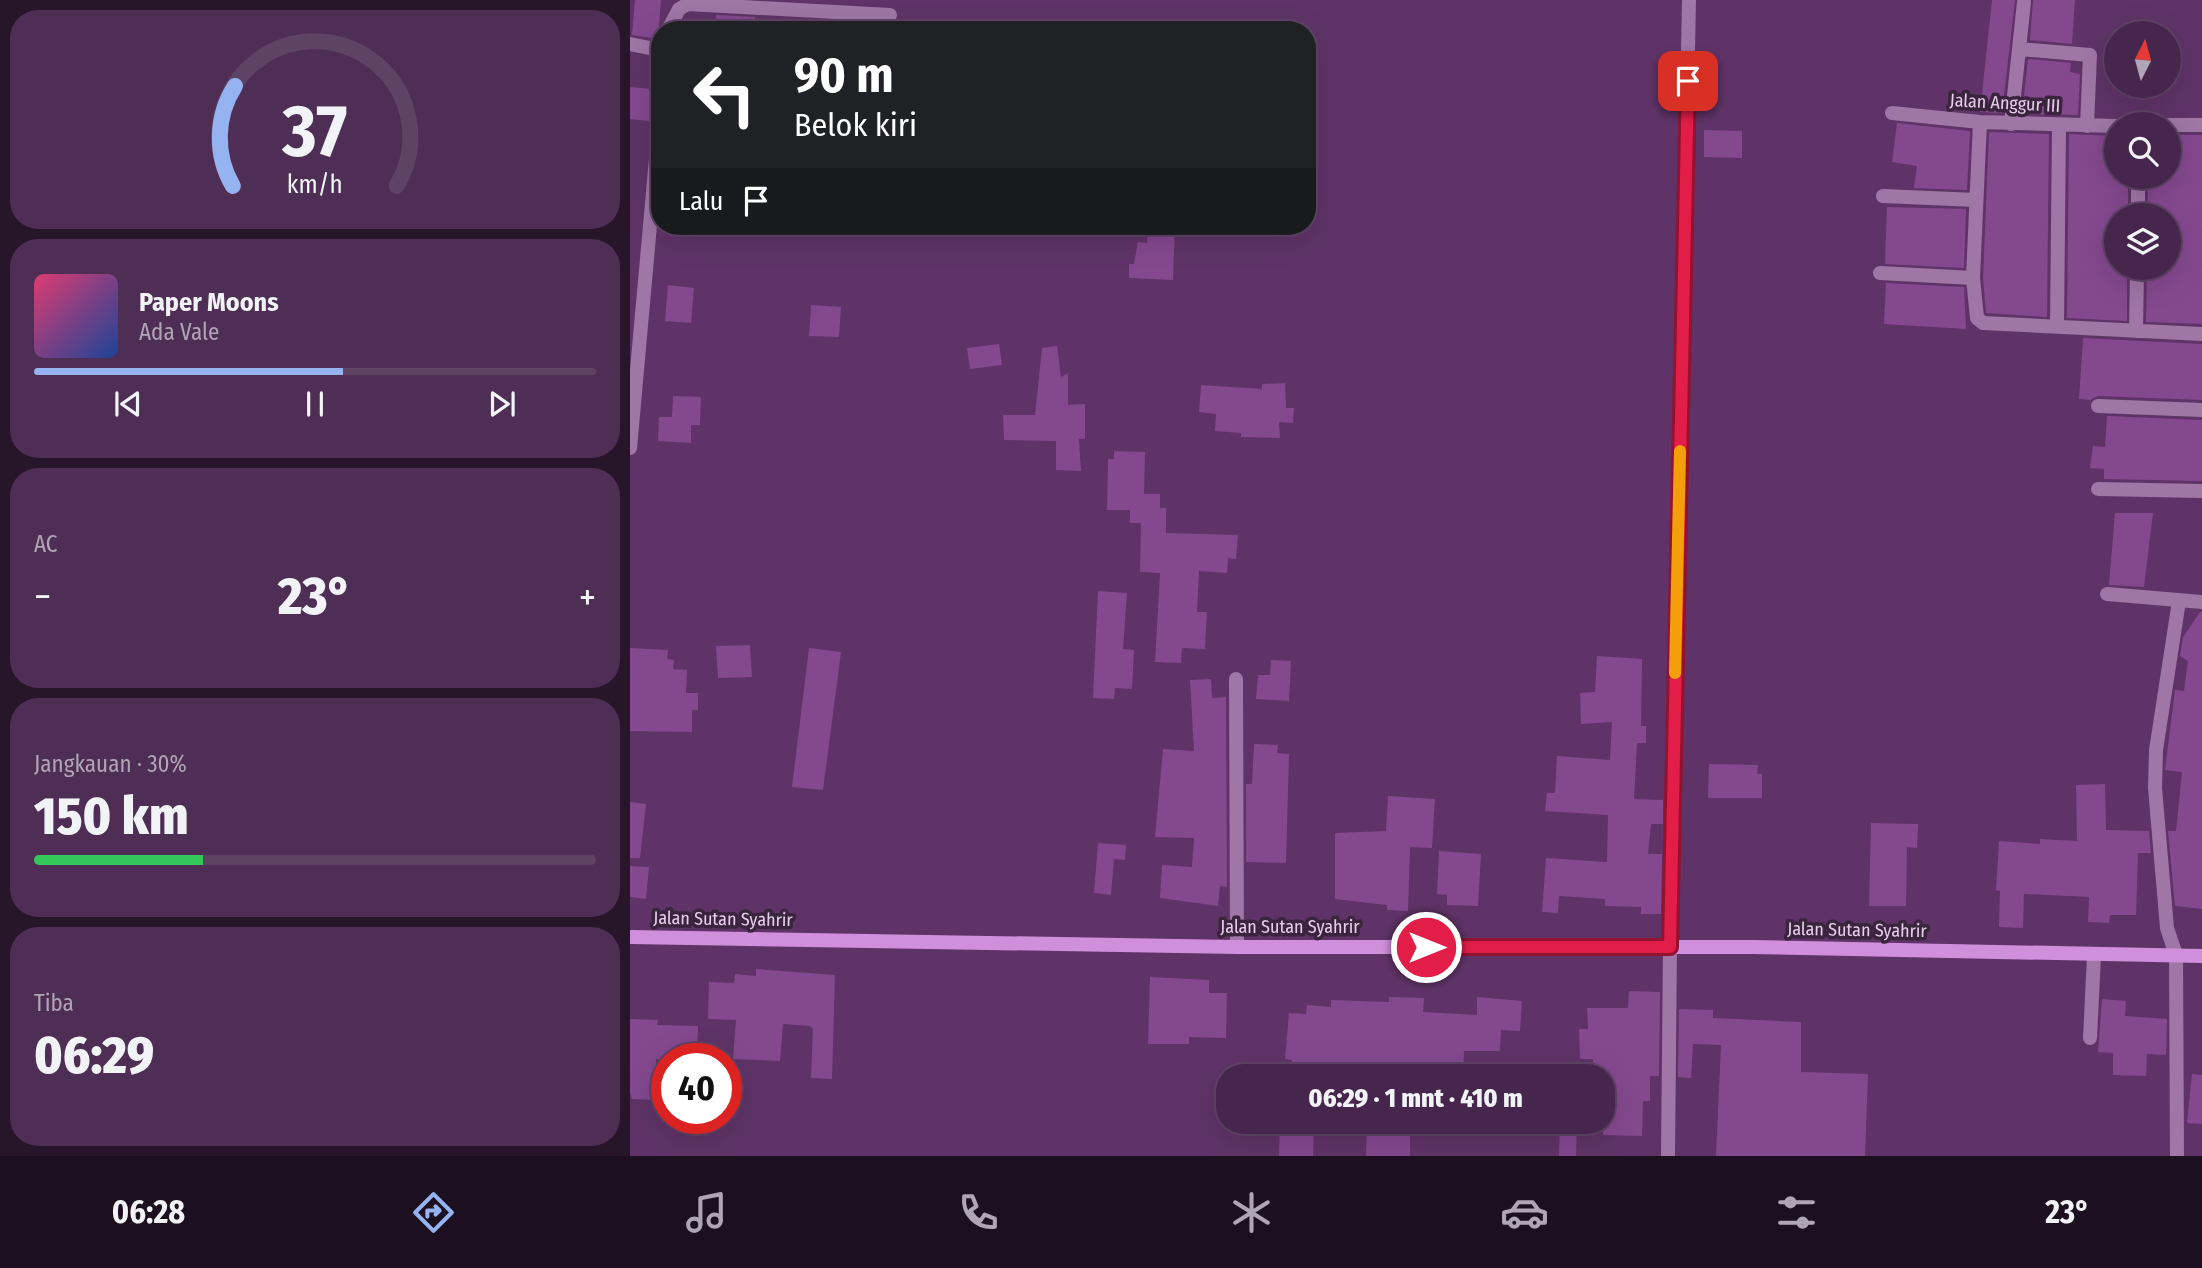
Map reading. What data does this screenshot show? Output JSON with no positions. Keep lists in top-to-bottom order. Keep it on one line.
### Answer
{"streets":{"street":["Jalan Anggur III","Jalan Sutan Syahrir"]},"north":"top","page":{"turn":["90 m","Belok kiri"],"then":"Lalu","song":["Paper Moons","Ada Vale"],"tile":["AC",["Jangkauan · 30%","150 km"],["Tiba","06:29"]],"heat":["−","23°","+"],"limit":"40","trip":"06:29 · 1 mnt · 410 m","tabs":["06:28","23°"],"gauge":["37","km/h"]}}
